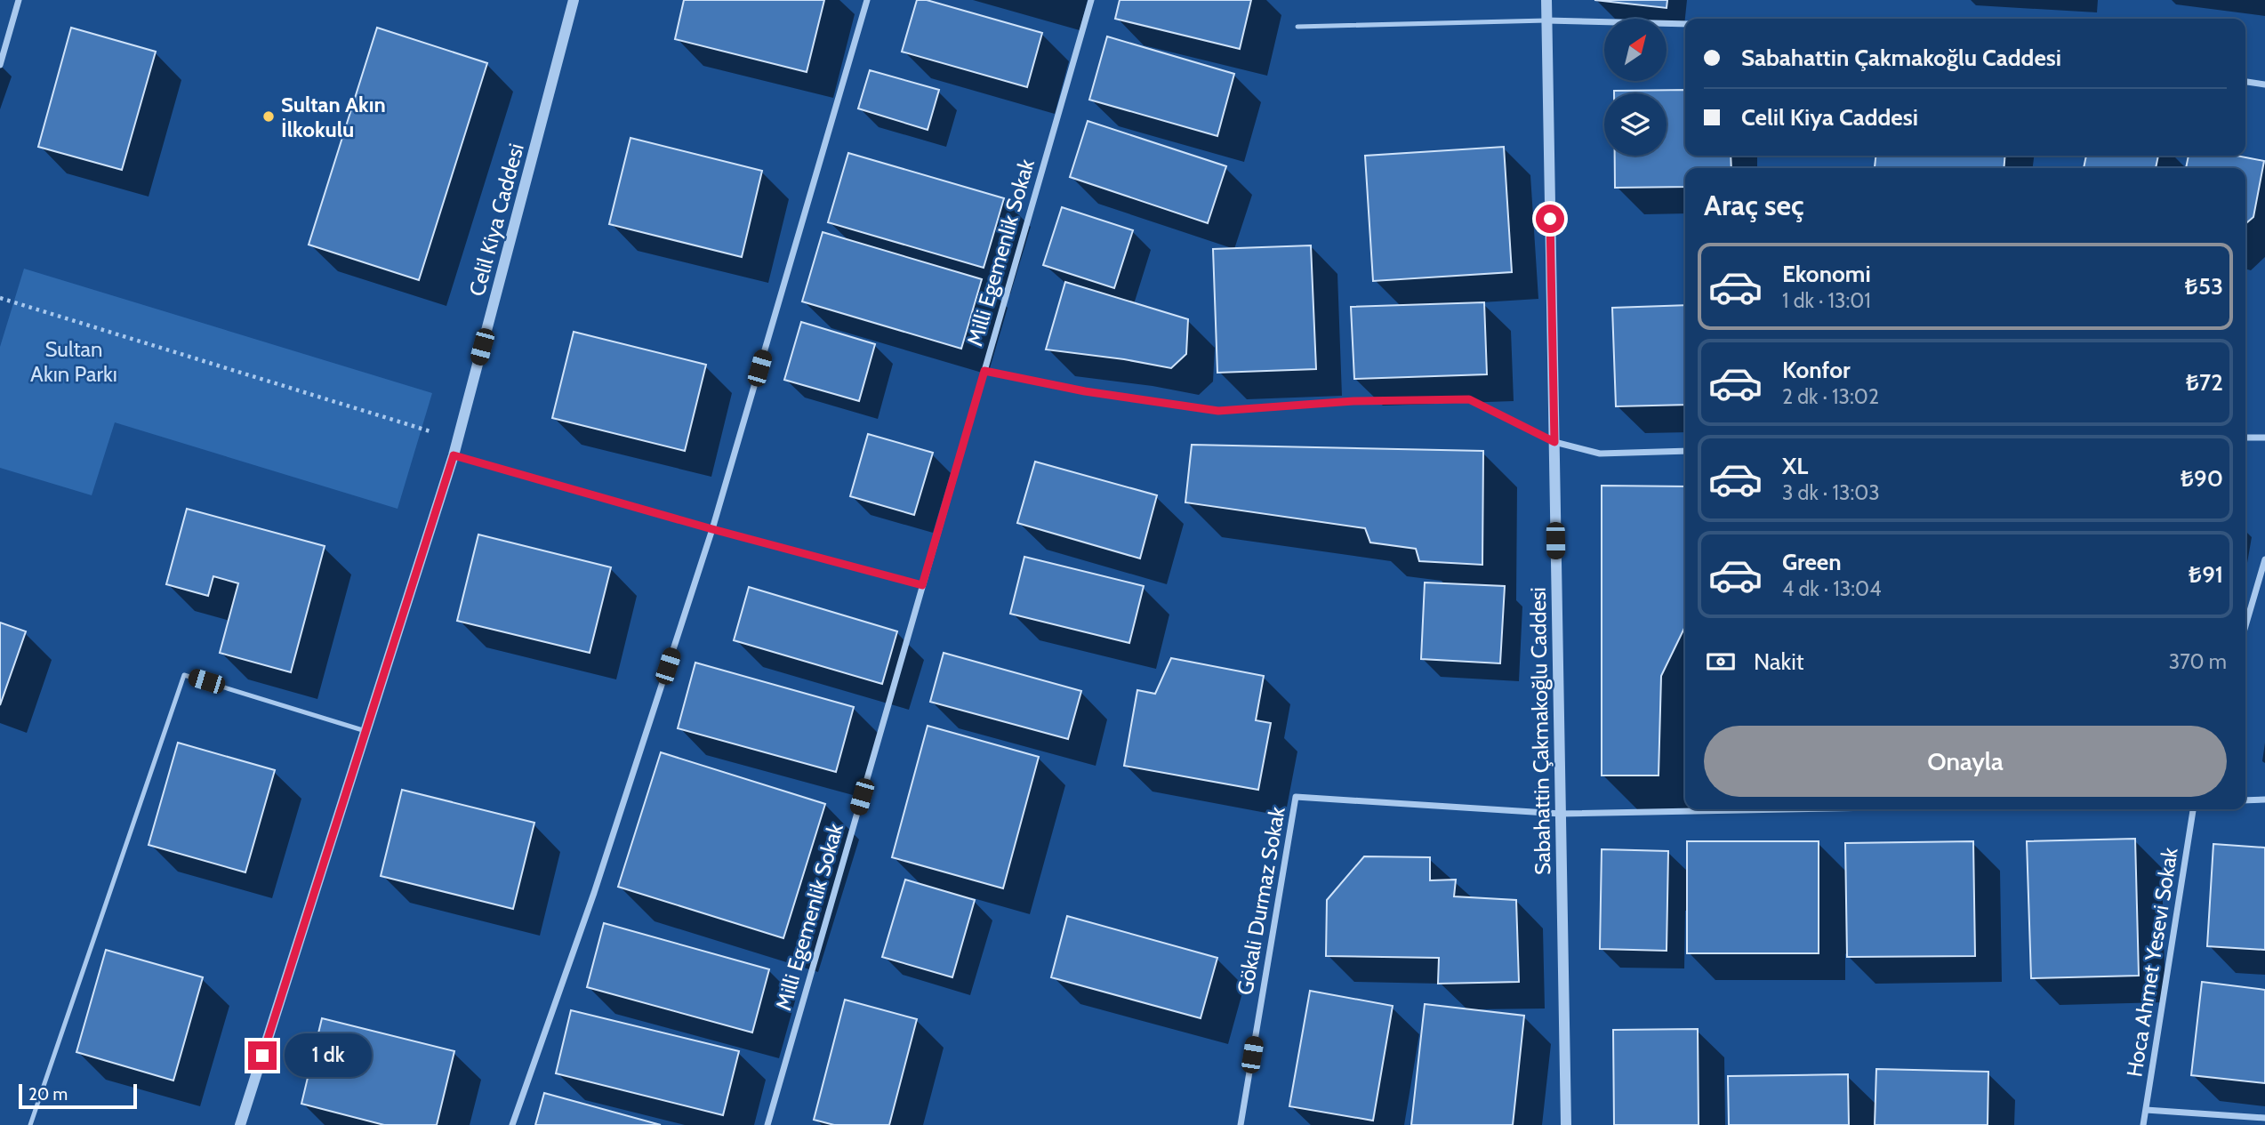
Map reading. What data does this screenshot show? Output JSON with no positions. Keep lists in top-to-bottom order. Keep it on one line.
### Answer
{"streets":{"street":["Celil Kiya Caddesi","Milli Egemenlik Sokak","Sabahattin Çakmakoğlu Caddesi","Gökali Durmaz Sokak","Hoca Ahmet Yesevi Sokak"]},"crossings":[["Sabahattin Çakmakoğlu Caddesi","Gökali Durmaz Sokak"]],"parks":["Sultan Akın Parkı"],"places":["Sultan Akın İlkokulu"],"scale_bar":"20 m","north":"top right","page":{"banner":["Sabahattin Çakmakoğlu Caddesi","Celil Kiya Caddesi"],"heading":"Araç seç","list":[{"name":"Ekonomi","note":"1 dk · 13:01","value":"₺53"},{"name":"Konfor","note":"2 dk · 13:02","value":"₺72"},{"name":"XL","note":"3 dk · 13:03","value":"₺90"},{"name":"Green","note":"4 dk · 13:04","value":"₺91"}],"pay":["Nakit","370 m"],"buttons":"Onayla","bubble":"1 dk","scale":"20 m"}}
